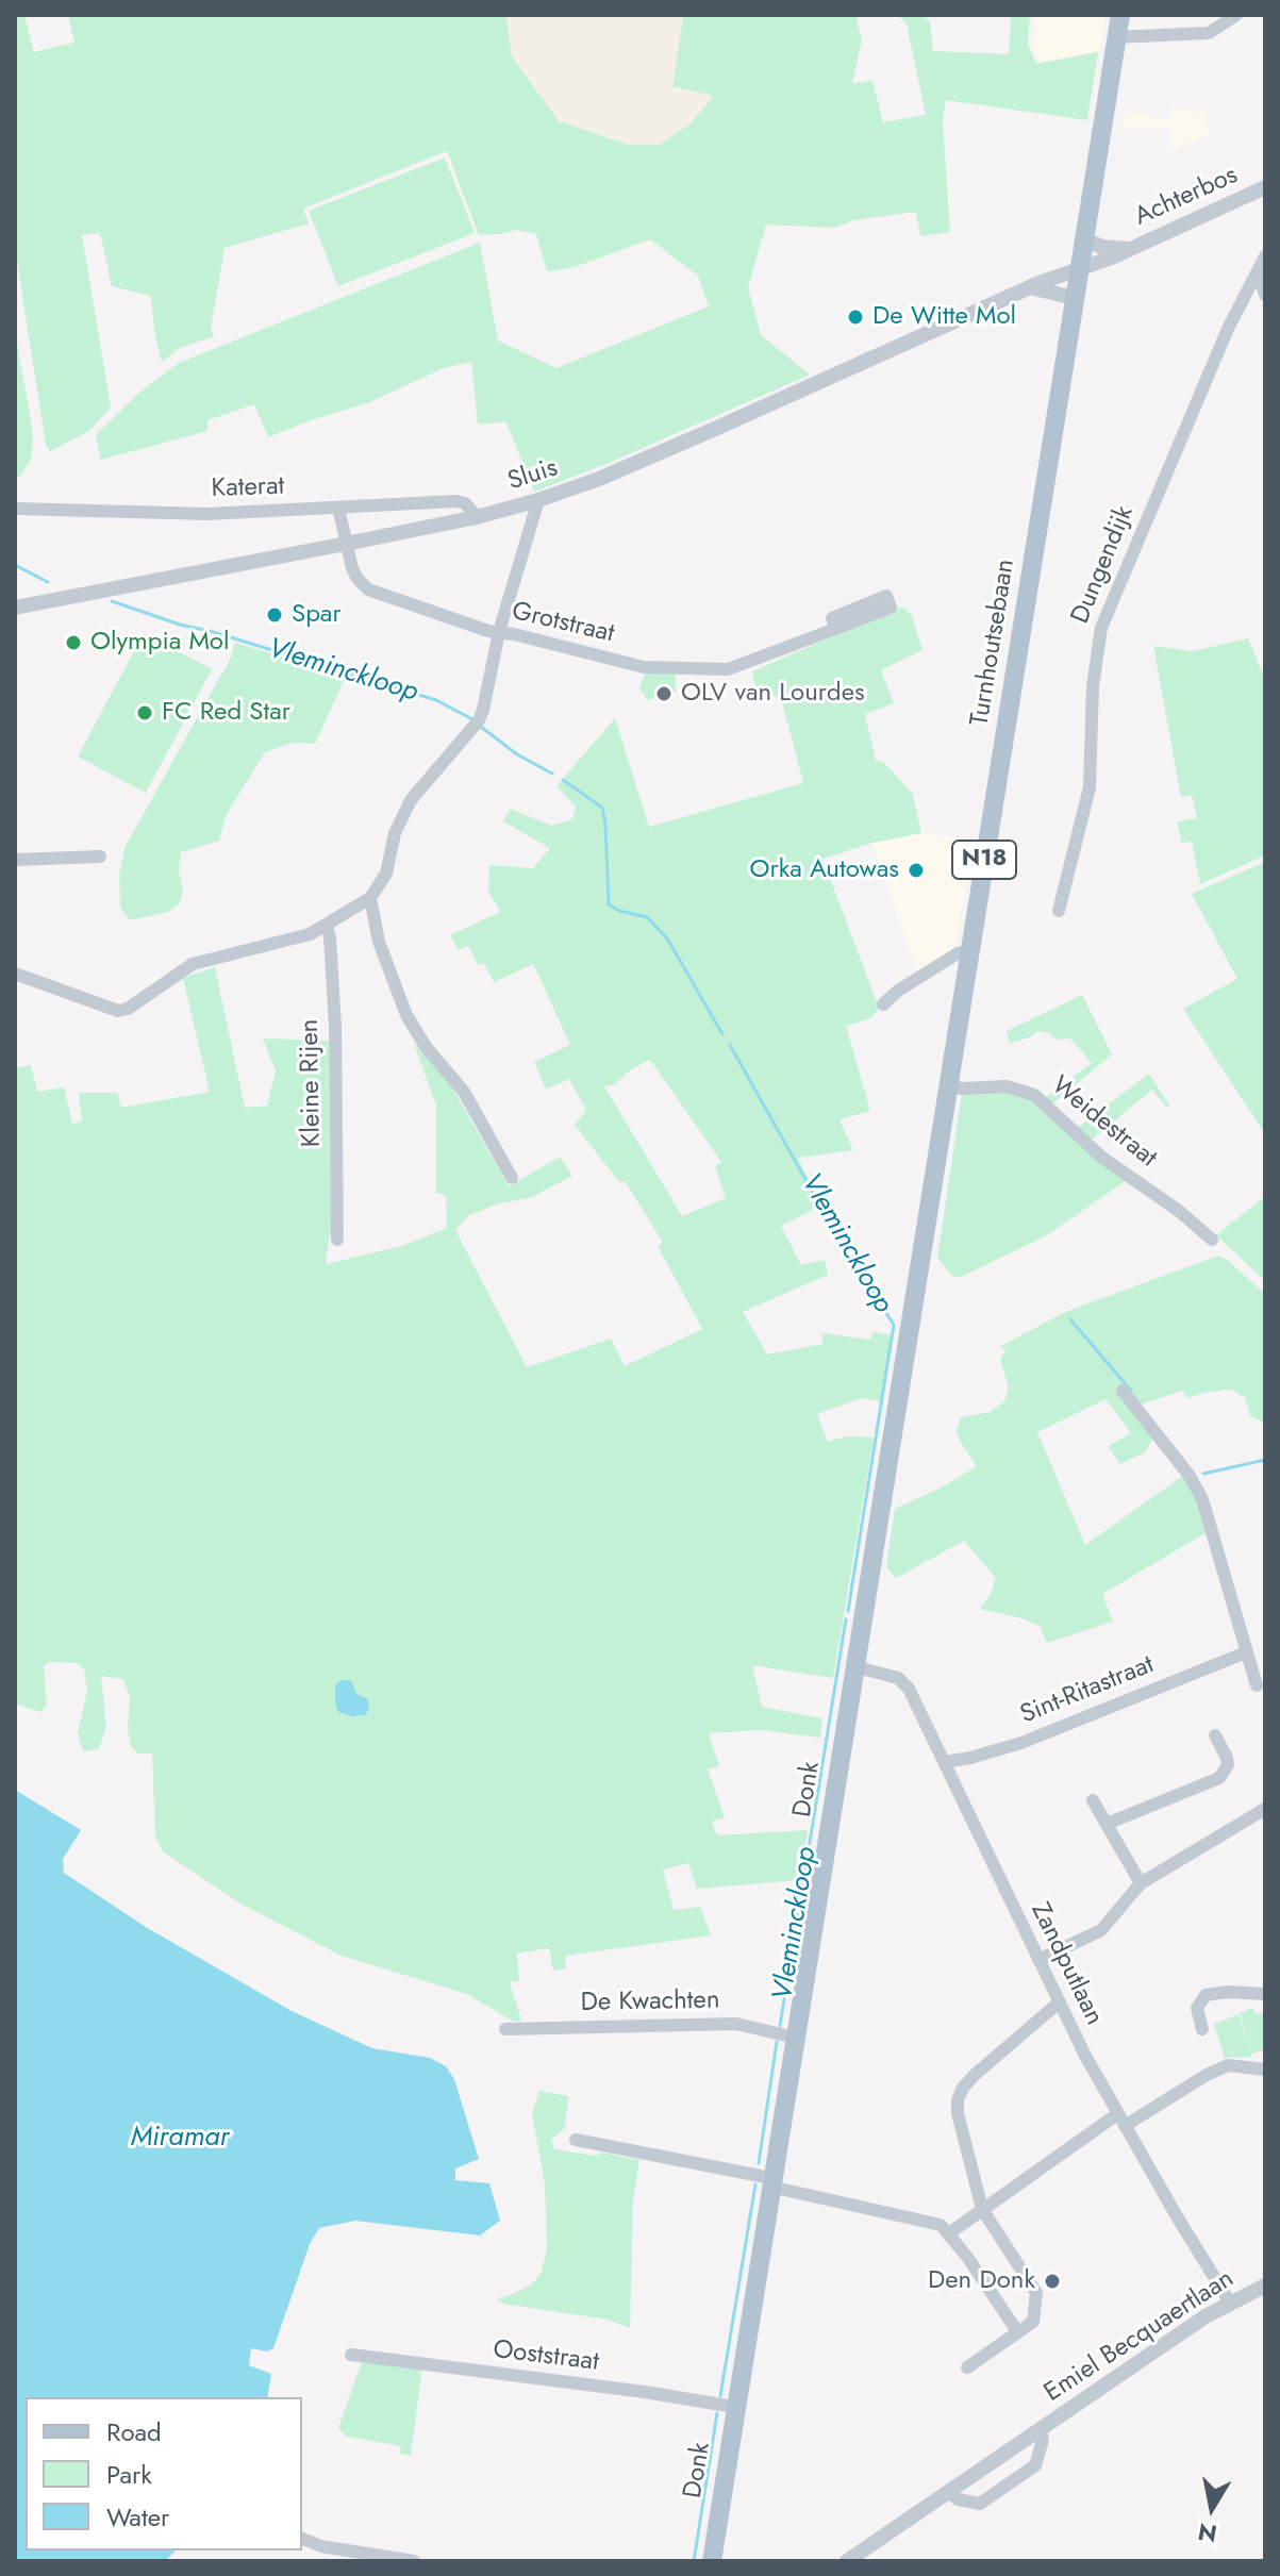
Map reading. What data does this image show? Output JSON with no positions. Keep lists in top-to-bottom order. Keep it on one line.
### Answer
{"streets":{"main road":["Turnhoutsebaan","N18","Donk"],"street":["Achterbos","Sluis","Katerat","Dungendijk","Grotstraat","Kleine Rijen","Weidestraat","Sint-Ritastraat","Zandputlaan","De Kwachten","Emiel Becquaertlaan","Ooststraat"]},"crossings":[["Achterbos","Sluis"],["Achterbos","Turnhoutsebaan"],["Sluis","Katerat"],["Sluis","Grotstraat"],["Sluis","Turnhoutsebaan"],["Katerat","Grotstraat"],["Turnhoutsebaan","Weidestraat"],["Turnhoutsebaan","Donk"],["Sint-Ritastraat","Zandputlaan"],["Donk","Zandputlaan"],["Donk","De Kwachten"],["Donk","Ooststraat"],["Zandputlaan","Emiel Becquaertlaan"]],"water":["Vleminckloop","Miramar"],"places":["De Witte Mol","Spar","Olympia Mol","OLV van Lourdes","FC Red Star","Orka Autowas","Den Donk"],"legend":["Road","Park","Water"],"north":"bottom"}
